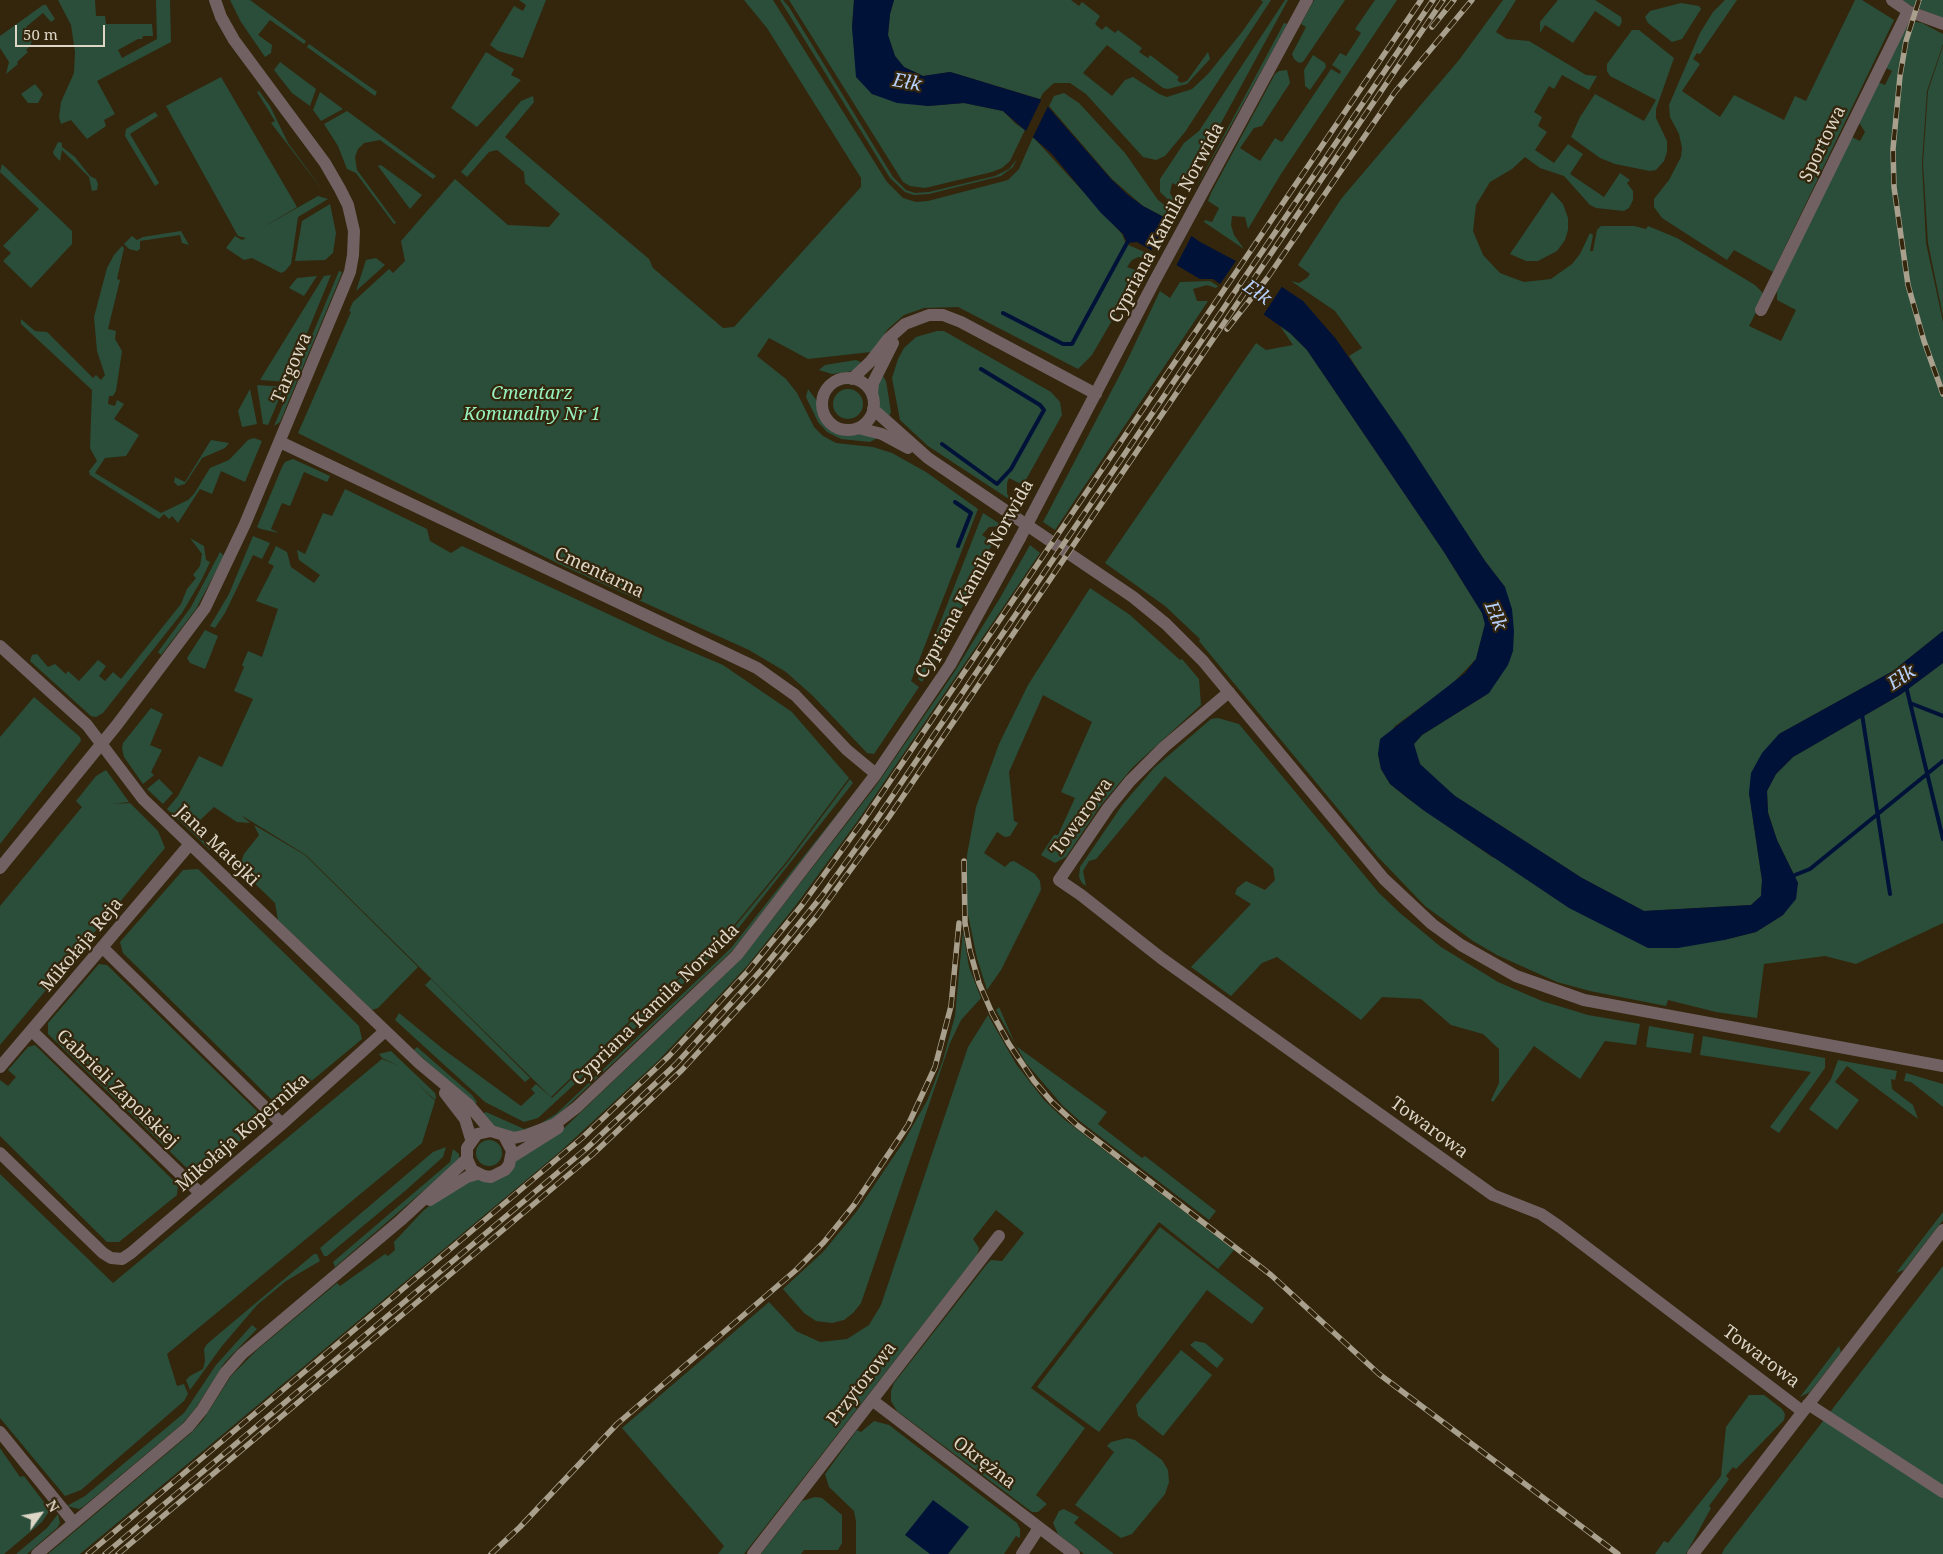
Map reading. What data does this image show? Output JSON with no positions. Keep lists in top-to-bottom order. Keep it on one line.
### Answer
{"streets":{"street":["Sportowa","Cypriana Kamila Norwida","Targowa","Cmentarna","Towarowa","Jana Matejki","Mikołaja Reja","Gabrieli Zapolskiej","Mikołaja Kopernika","Przytorowa","Okrężna"]},"crossings":[["Cypriana Kamila Norwida","Cmentarna"],["Cypriana Kamila Norwida","Jana Matejki"],["Targowa","Cmentarna"],["Targowa","Jana Matejki"],["Jana Matejki","Mikołaja Reja"],["Jana Matejki","Mikołaja Kopernika"],["Mikołaja Reja","Gabrieli Zapolskiej"],["Gabrieli Zapolskiej","Mikołaja Kopernika"],["Przytorowa","Okrężna"]],"water":["Ełk"],"parks":["Cmentarz Komunalny Nr 1"],"scale_bar":"50 m","north":"top right"}
